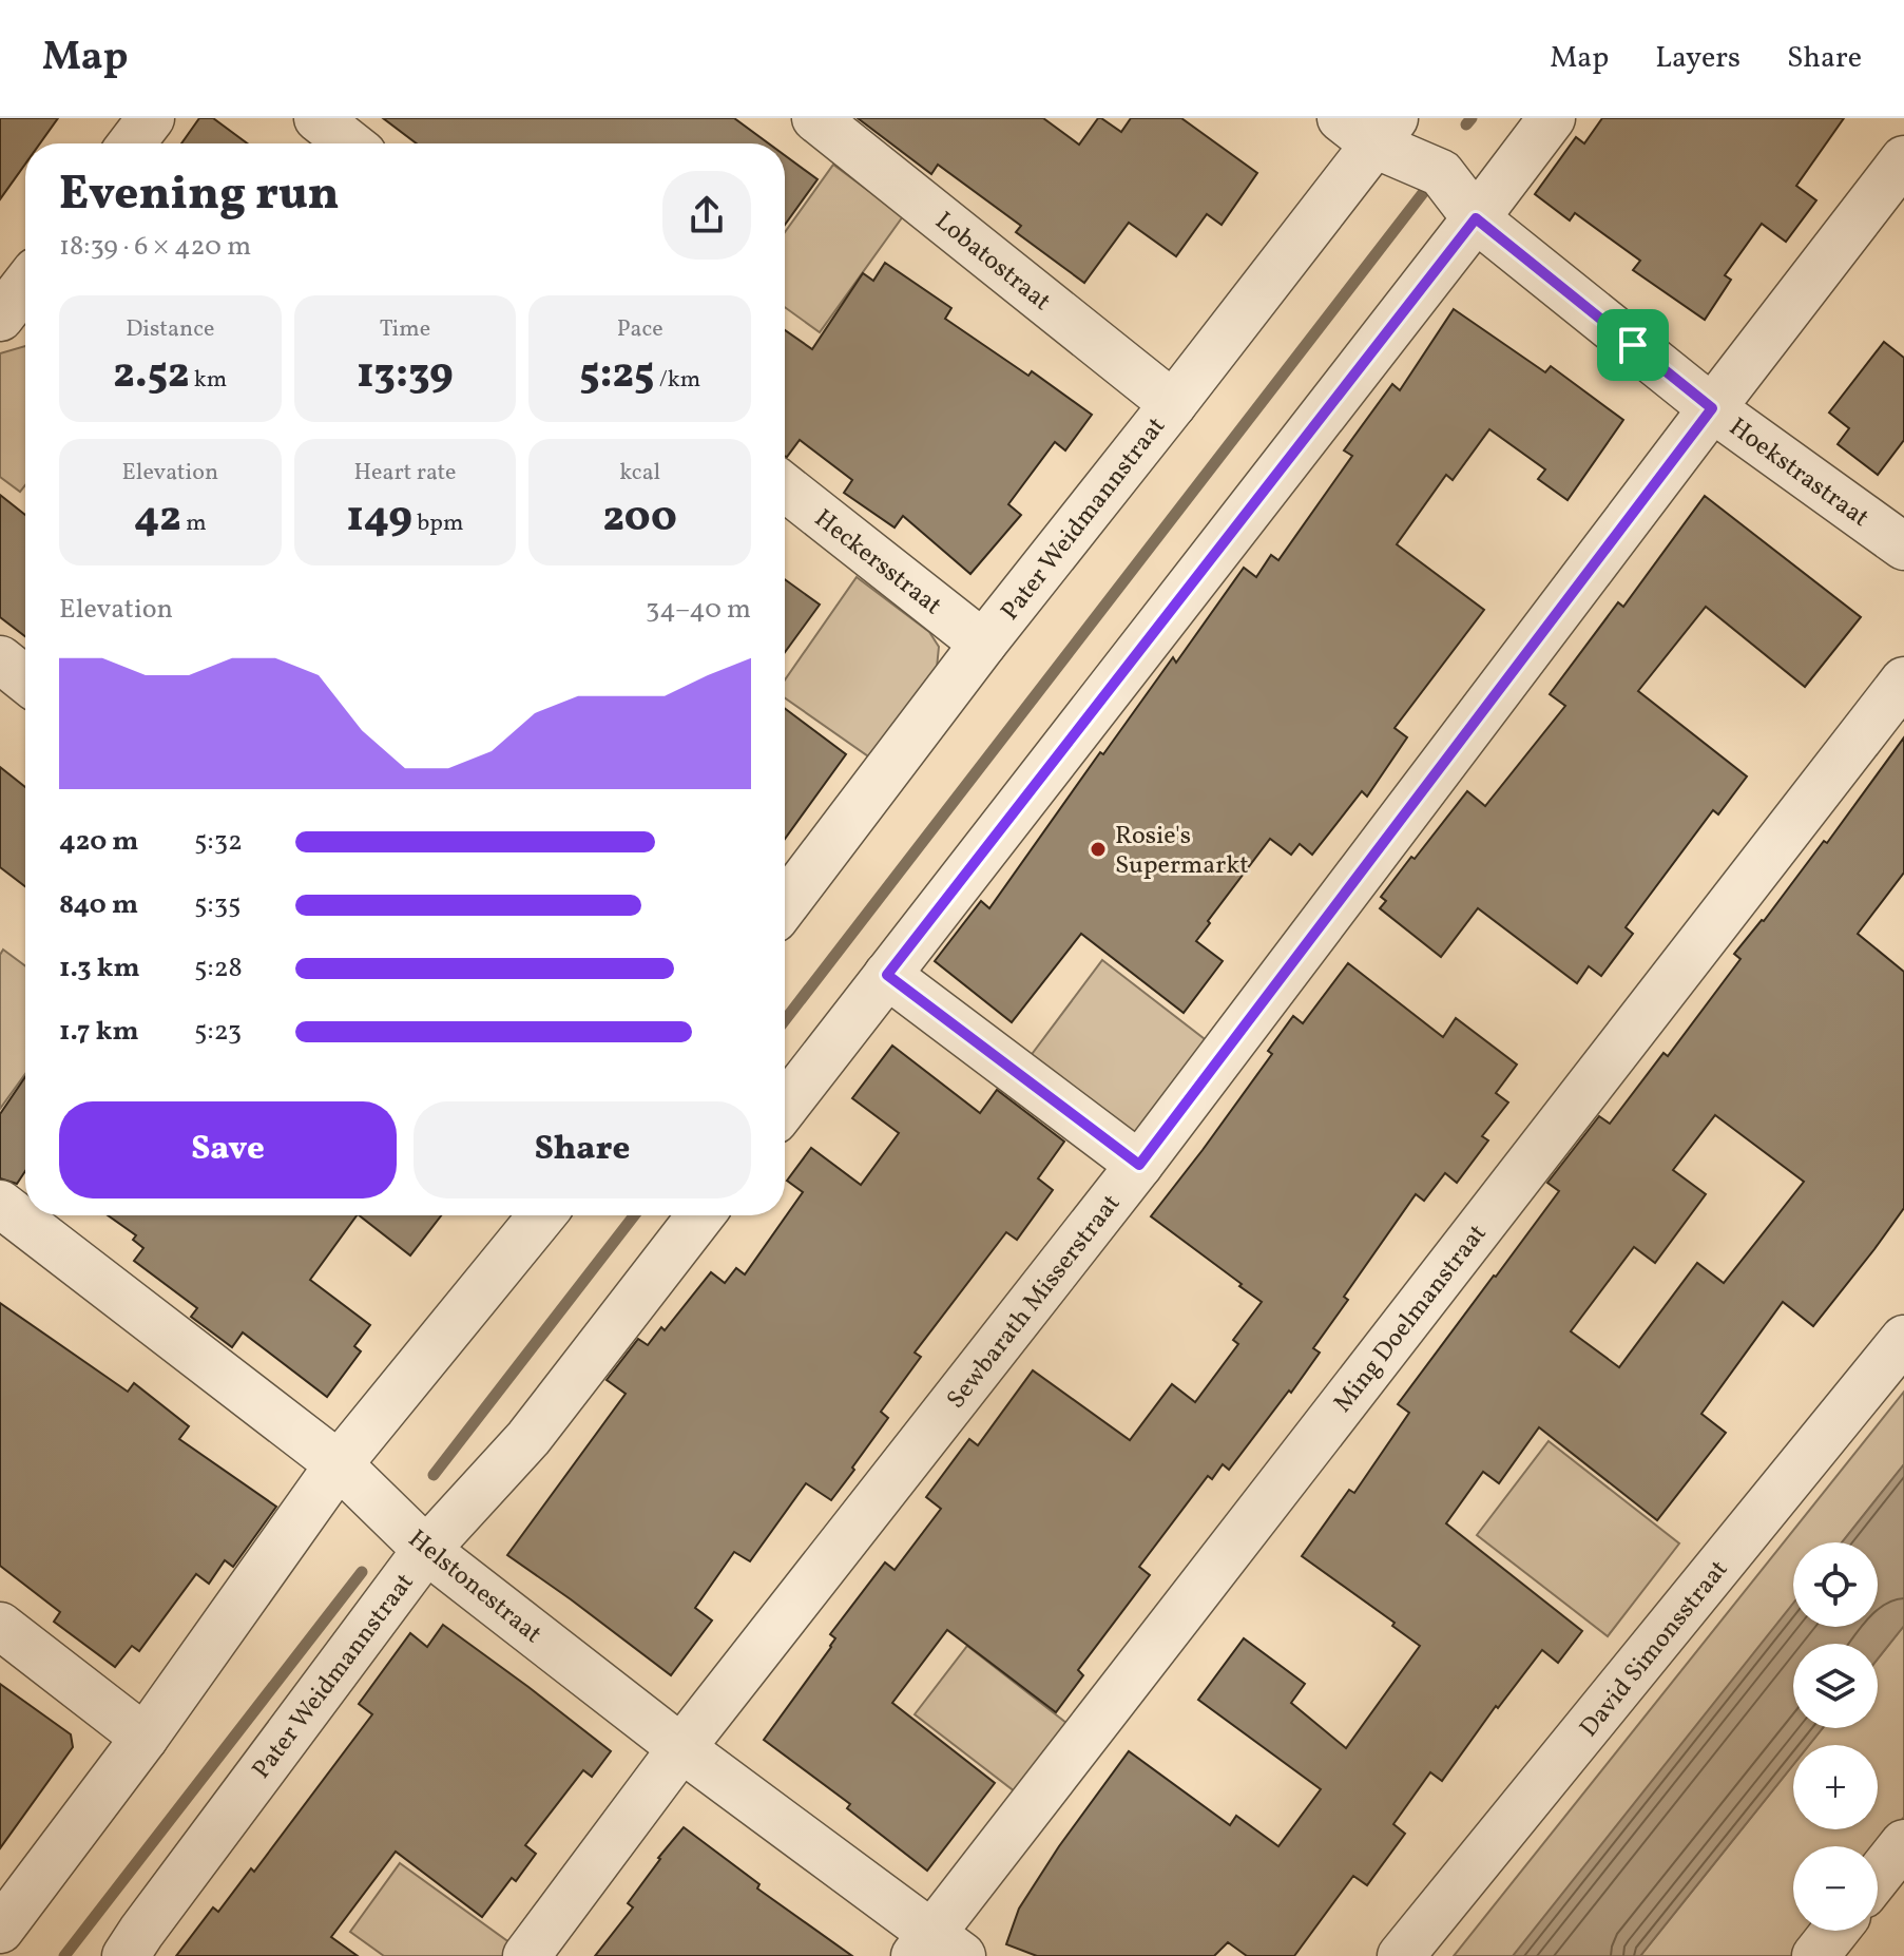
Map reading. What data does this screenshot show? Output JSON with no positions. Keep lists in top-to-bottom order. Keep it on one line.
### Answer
{"streets":{"street":["Lobatostraat","Hoekstrastraat","Pater Weidmannstraat","Heckersstraat","Sewbarath Misserstraat","Ming Doelmanstraat","Helstonestraat","David Simonsstraat"]},"crossings":[["Lobatostraat","Pater Weidmannstraat"],["Hoekstrastraat","Pater Weidmannstraat"],["Hoekstrastraat","Sewbarath Misserstraat"],["Pater Weidmannstraat","Heckersstraat"],["Pater Weidmannstraat","Helstonestraat"],["Sewbarath Misserstraat","Helstonestraat"],["Ming Doelmanstraat","Helstonestraat"]],"places":["Rosie's Supermarkt"],"page":{"header":"Map","nav":["Map","Layers","Share"],"heading":["Evening run","18:39 · 6 × 420 m"],"stats":[["Distance","2.52 km"],["Time","13:39"],["Pace","5:25 /km"],["Elevation","42 m"],["Heart rate","149 bpm"],["kcal","200"]],"chart":["Elevation","34–40 m"],"list":[{"name":"420 m","note":"5:32"},{"name":"840 m","note":"5:35"},{"name":"1.3 km","note":"5:28"},{"name":"1.7 km","note":"5:23"}],"buttons":["Save","Share"],"map_buttons":["+","−"]}}
